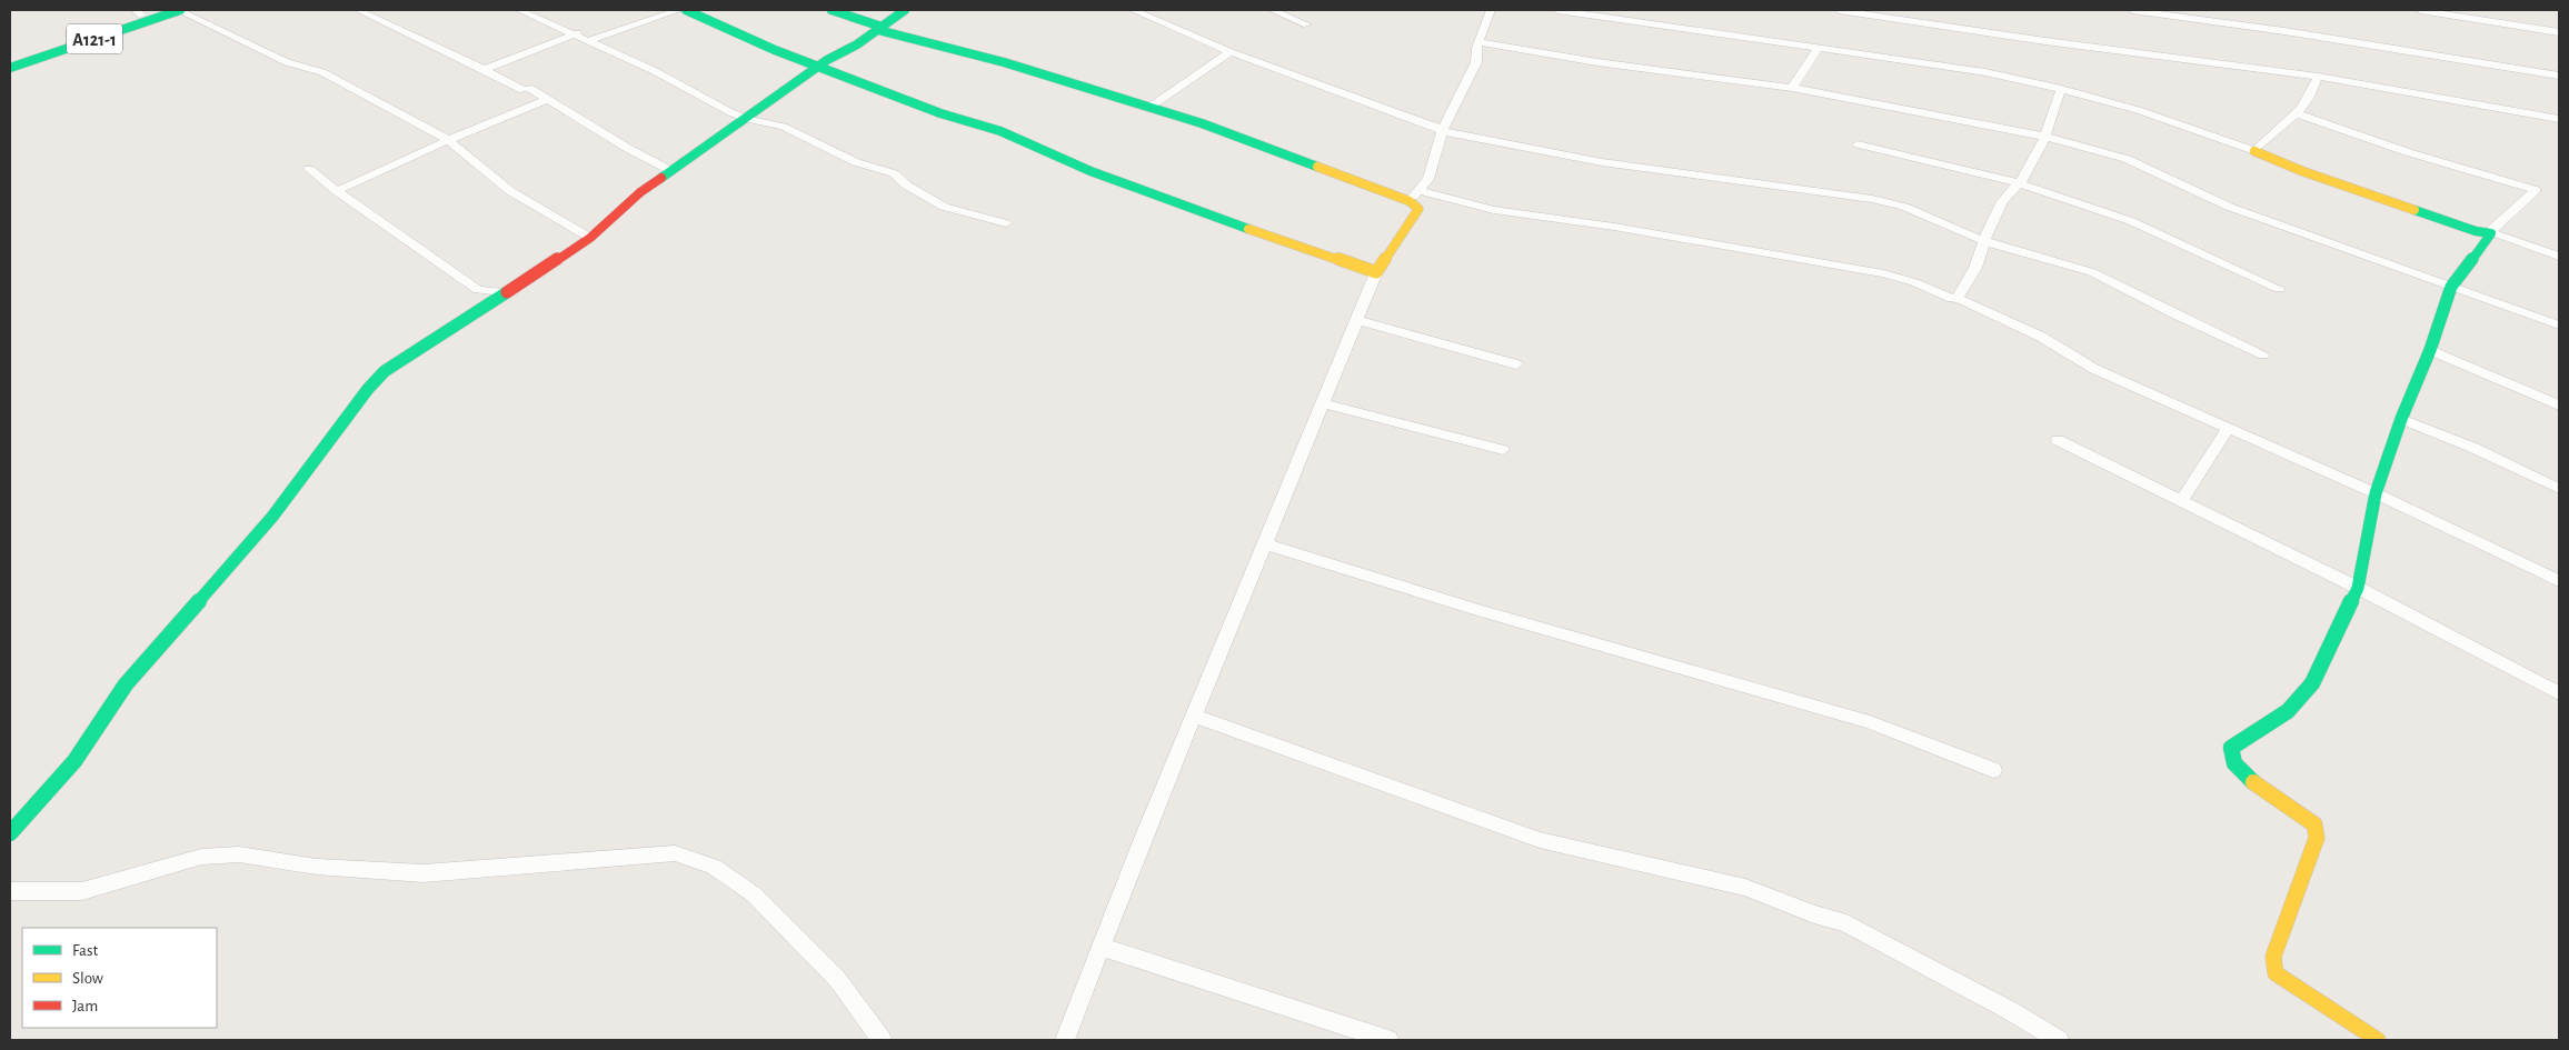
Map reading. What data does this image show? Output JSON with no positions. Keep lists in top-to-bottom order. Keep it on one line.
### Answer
{"streets":{"main road":["A121-1"]},"legend":["Fast","Slow","Jam"]}
